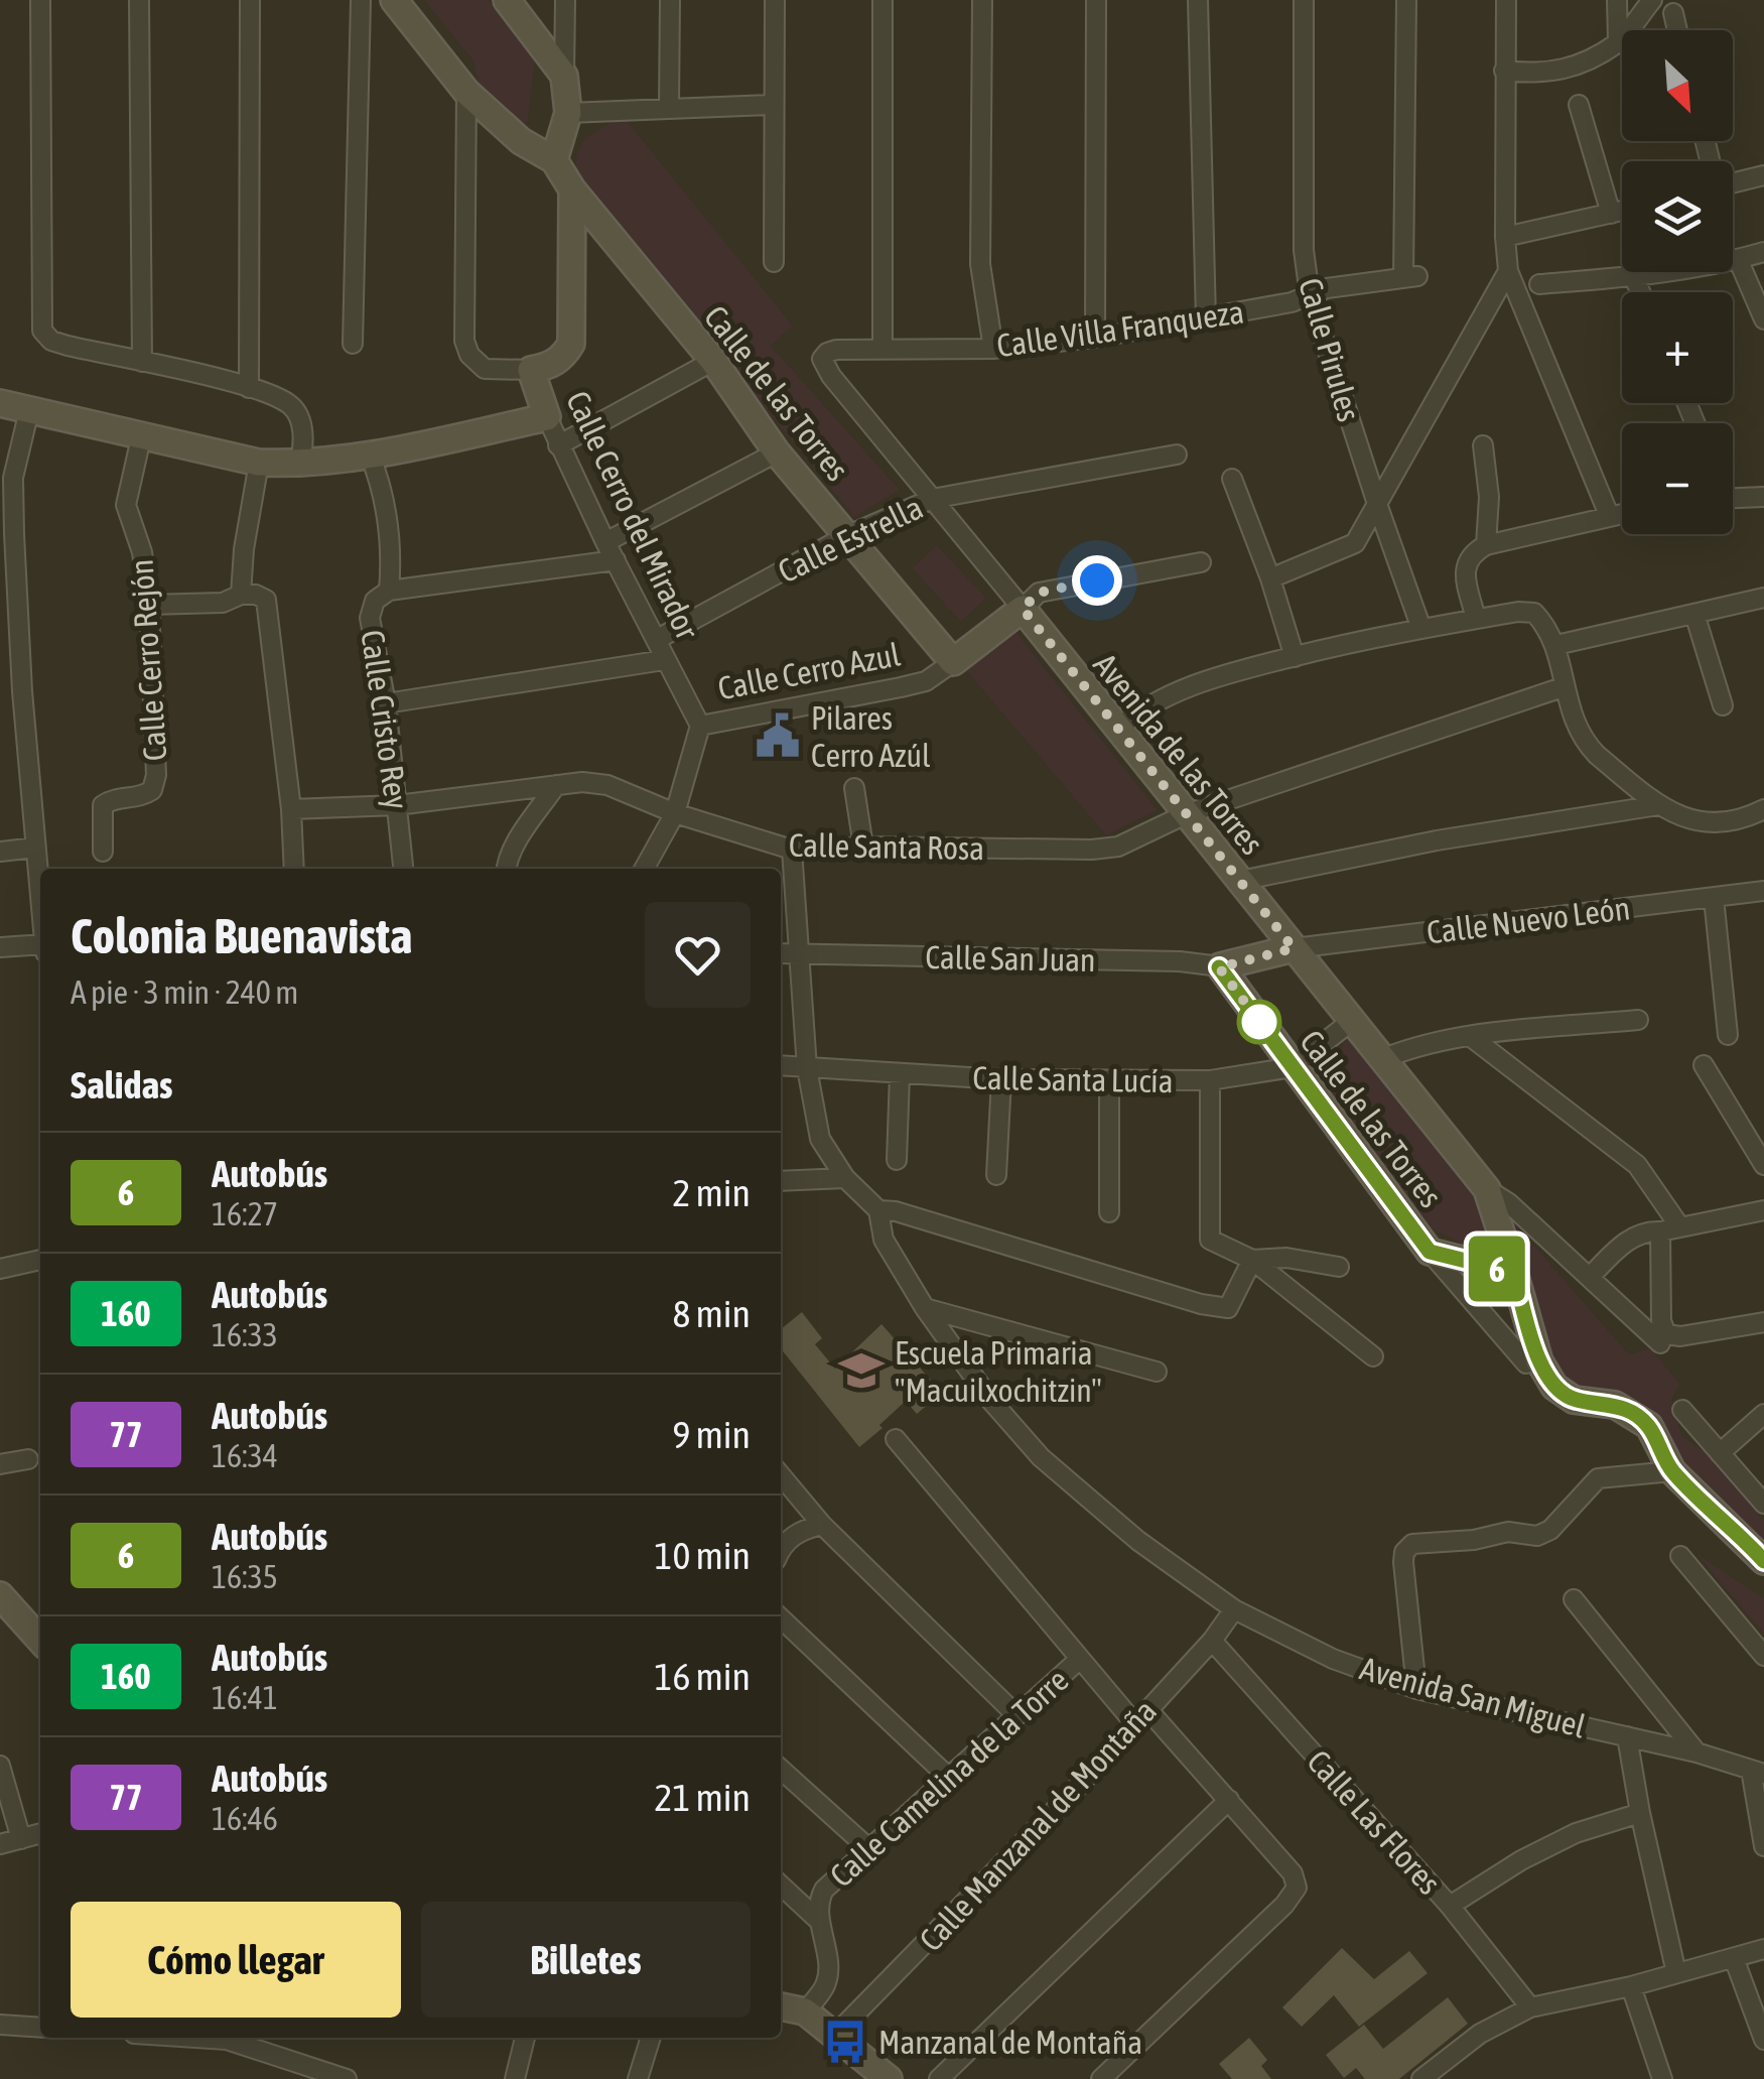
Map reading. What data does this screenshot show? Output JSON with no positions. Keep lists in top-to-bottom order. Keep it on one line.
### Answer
{"streets":{"street":["Calle Villa Franqueza","Calle Pirules","Calle de las Torres","Calle Cerro del Mirador","Calle Estrella","Calle Cerro Rejón","Calle Cerro Azul","Calle Cristo Rey","Avenida de las Torres","Calle Santa Rosa","Calle Nuevo León","Calle San Juan","Calle Santa Lucía","Avenida San Miguel","Calle Camelina de la Torre","Calle Las Flores","Calle Manzanal de Montaña"]},"crossings":[["Calle Villa Franqueza","Calle Pirules"],["Calle Villa Franqueza","Avenida de las Torres"],["Calle de las Torres","Calle Cerro del Mirador"],["Calle de las Torres","Calle Estrella"],["Calle de las Torres","Calle Cerro Azul"],["Calle de las Torres","Avenida de las Torres"],["Calle de las Torres","Calle San Juan"],["Calle de las Torres","Calle Santa Lucía"],["Calle Cerro del Mirador","Calle Estrella"],["Calle Cerro del Mirador","Calle Cerro Azul"],["Calle Estrella","Avenida de las Torres"],["Calle Cerro Azul","Avenida de las Torres"],["Calle Cristo Rey","Calle Santa Rosa"],["Avenida de las Torres","Calle Santa Rosa"],["Avenida de las Torres","Calle Nuevo León"],["Avenida de las Torres","Calle Santa Lucía"],["Calle Santa Rosa","Avenida San Miguel"],["Calle San Juan","Avenida San Miguel"],["Calle Santa Lucía","Avenida San Miguel"],["Avenida San Miguel","Calle Manzanal de Montaña"],["Calle Las Flores","Calle Manzanal de Montaña"]],"places":{"public building":["Pilares Cerro Azúl"],"school or university":["Escuela Primaria \"Macuilxochitzin\""],"bus stop":["Manzanal de Montaña"]},"lines":["bus line 6"],"north":"bottom right","page":{"on_map":"6","map_buttons":["+","−"],"heading":[["Colonia Buenavista","A pie · 3 min · 240 m"],"Salidas"],"list":[{"mark":"6","name":"Autobús","note":"16:27","value":"2 min"},{"mark":"160","name":"Autobús","note":"16:33","value":"8 min"},{"mark":"77","name":"Autobús","note":"16:34","value":"9 min"},{"mark":"6","name":"Autobús","note":"16:35","value":"10 min"},{"mark":"160","name":"Autobús","note":"16:41","value":"16 min"},{"mark":"77","name":"Autobús","note":"16:46","value":"21 min"}],"buttons":["Cómo llegar","Billetes"]}}
